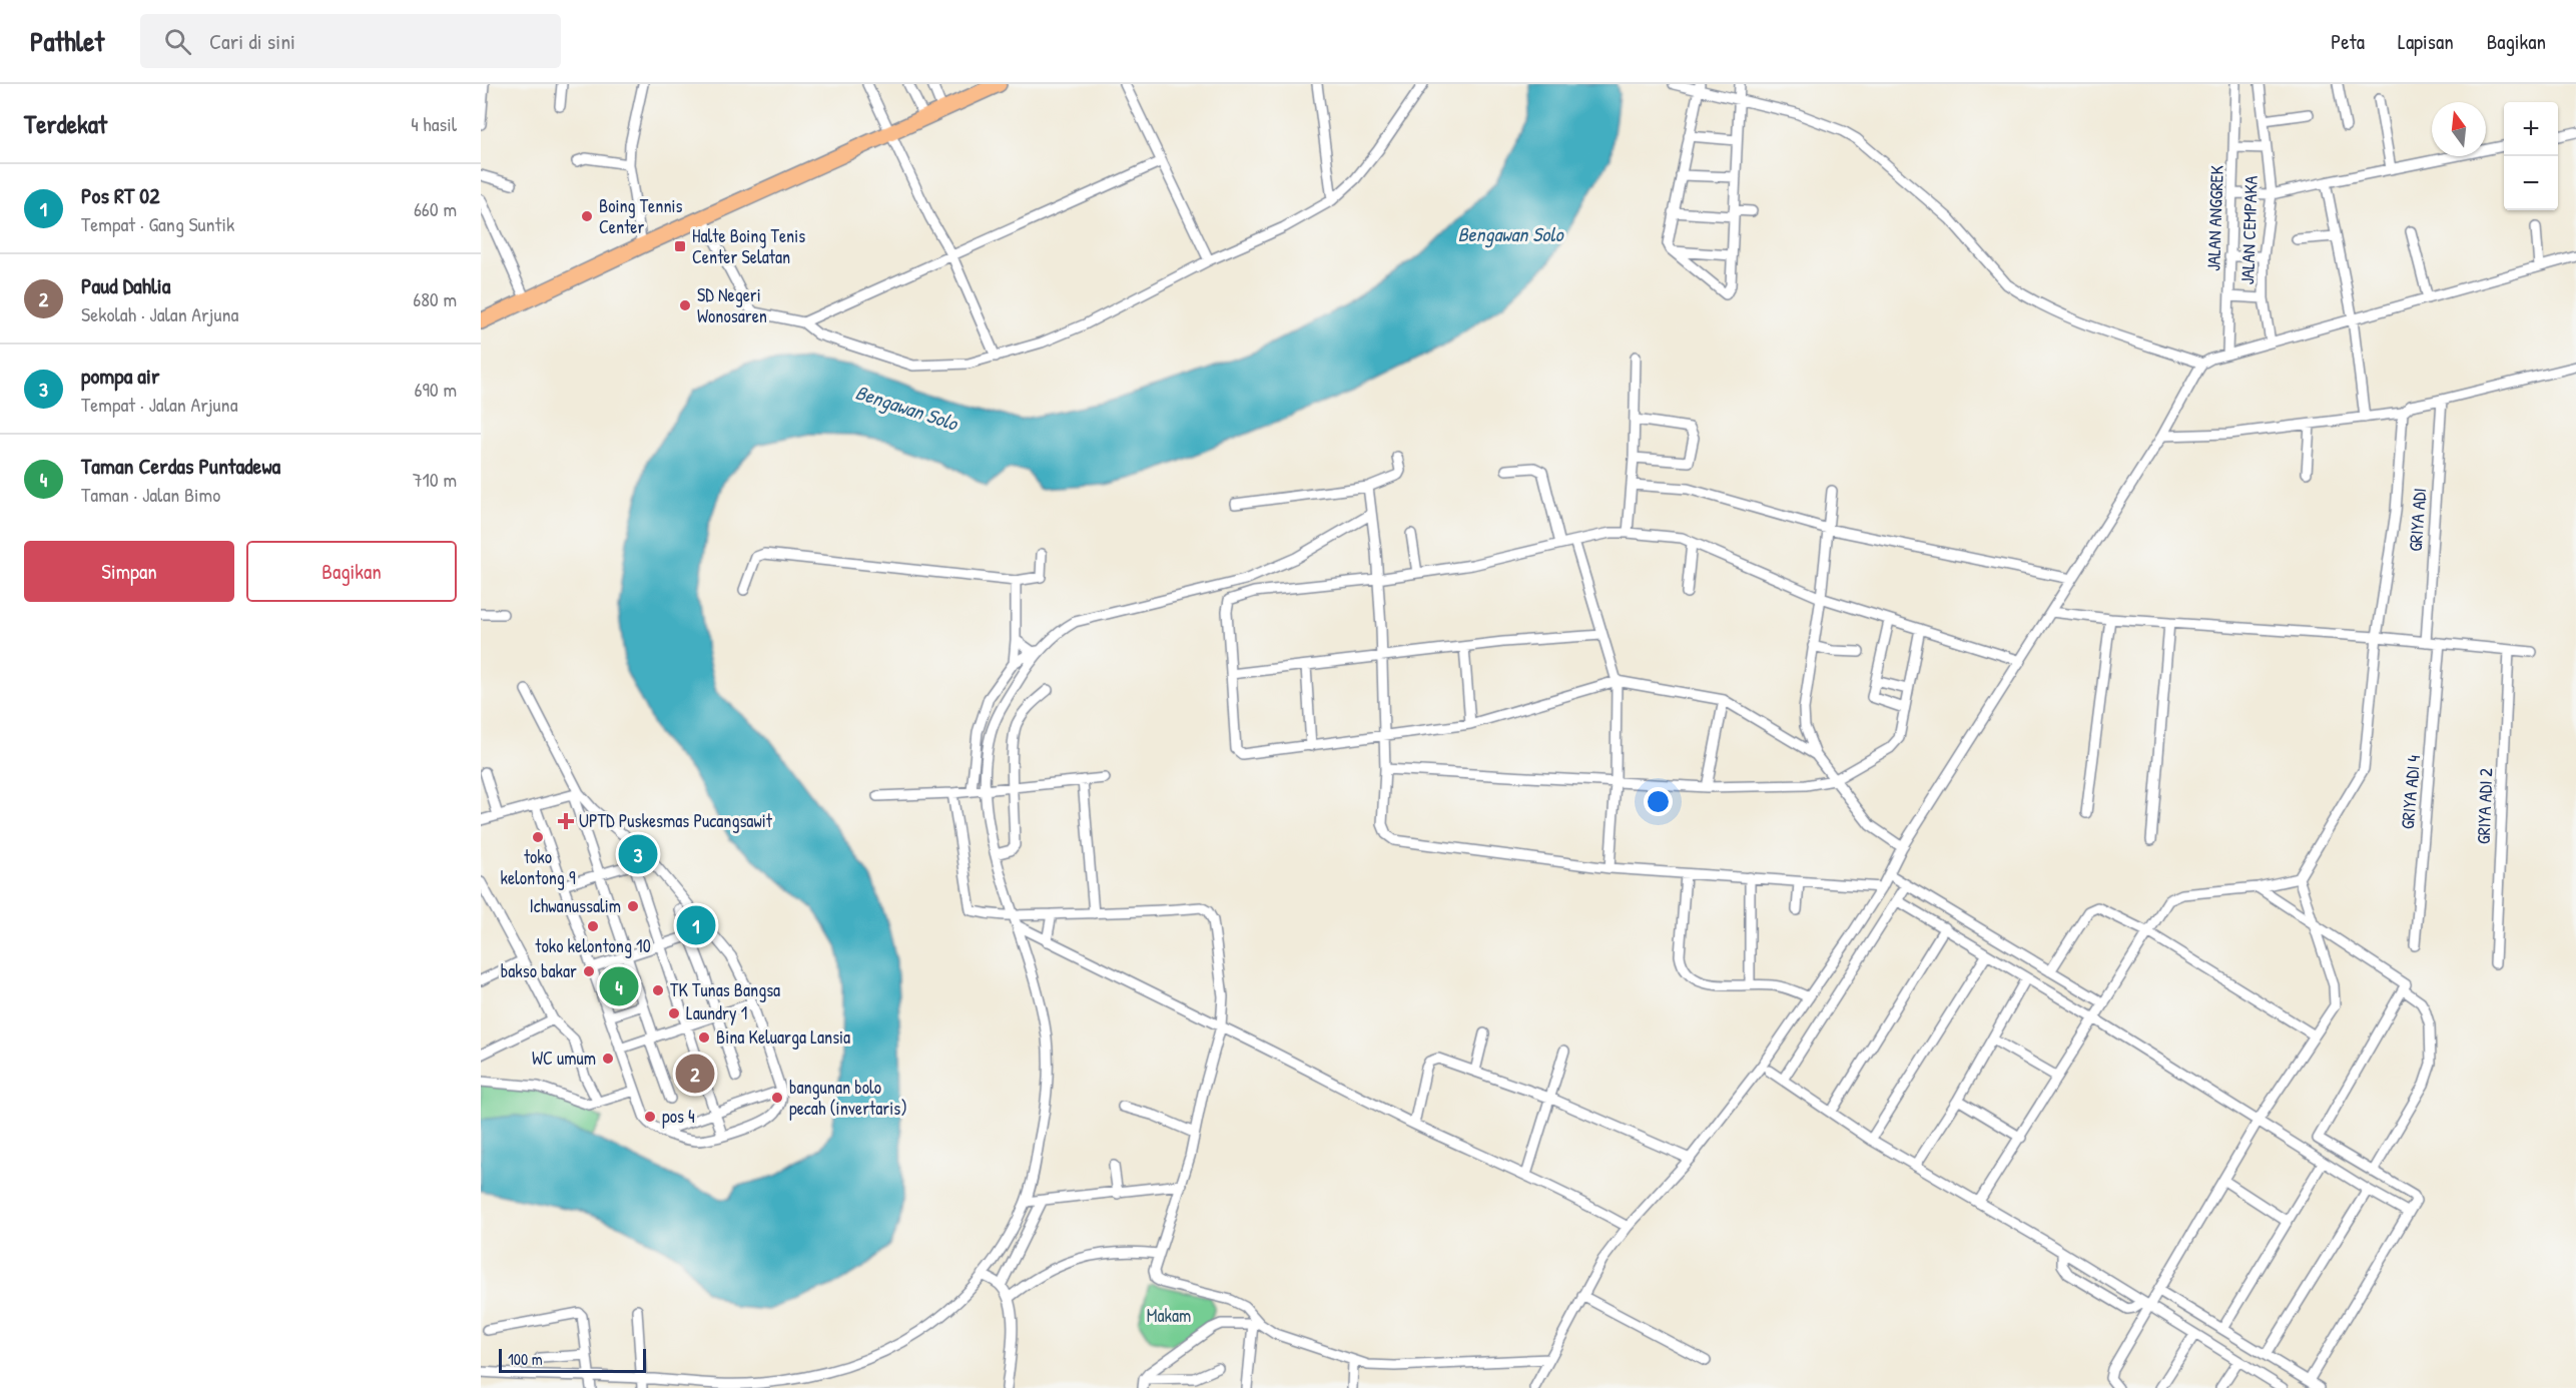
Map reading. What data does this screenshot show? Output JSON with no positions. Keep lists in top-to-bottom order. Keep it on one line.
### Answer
{"streets":{"street":["JALAN ANGGREK","JALAN CEMPAKA","GRIYA ADI","GRIYA ADI 4","GRIYA ADI 2"]},"water":["Bengawan Solo"],"parks":["Makam"],"places":{"other":["Boing Tennis Center","SD Negeri Wonosaren","toko kelontong 9","Ichwanussalim","toko kelontong 10","bakso bakar","TK Tunas Bangsa","Laundry 1","Bina Keluarga Lansia","WC umum","bangunan bolo pecah (invertaris)","pos 4"],"transit":["Halte Boing Tenis Center Selatan"],"health":["UPTD Puskesmas Pucangsawit"]},"scale_bar":"100 m","north":"top","page":{"header":"Pathlet","search":"Cari di sini","nav":["Peta","Lapisan","Bagikan"],"heading":["Terdekat","4 hasil"],"map_buttons":["+","−"],"list":[{"mark":"1","name":"Pos RT 02","note":"Tempat · Gang Suntik","value":"660 m"},{"mark":"2","name":"Paud Dahlia","note":"Sekolah · Jalan Arjuna","value":"680 m"},{"mark":"3","name":"pompa air","note":"Tempat · Jalan Arjuna","value":"690 m"},{"mark":"4","name":"Taman Cerdas Puntadewa","note":"Taman · Jalan Bimo","value":"710 m"}],"buttons":["Simpan","Bagikan"],"pins":["3","1","4","2"],"scale":"100 m"}}
